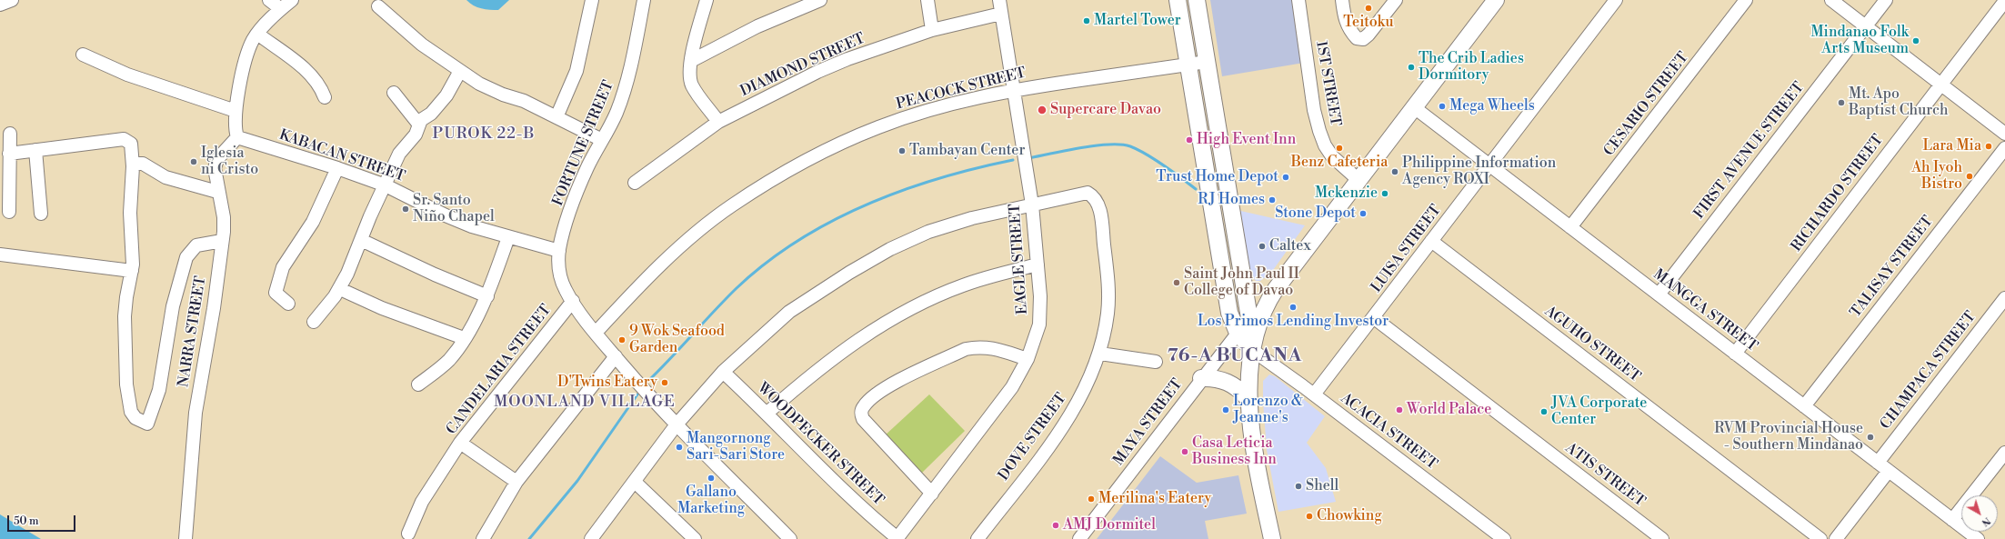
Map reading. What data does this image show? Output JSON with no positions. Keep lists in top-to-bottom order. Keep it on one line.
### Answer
{"streets":{"street":["DIAMOND STREET","1ST STREET","PEACOCK STREET","CESARIO STREET","FORTUNE STREET","FIRST AVENUE STREET","KABACAN STREET","RICHARDO STREET","LUISA STREET","EAGLE STREET","TALISAY STREET","MANGGA STREET","NARRA STREET","AGUHO STREET","CANDELARIA STREET","CHAMPACA STREET","MAYA STREET","ACACIA STREET","DOVE STREET","WOODPECKER STREET","ATIS STREET"]},"crossings":[["DIAMOND STREET","EAGLE STREET"],["PEACOCK STREET","FORTUNE STREET"],["PEACOCK STREET","EAGLE STREET"],["CESARIO STREET","MANGGA STREET"],["FORTUNE STREET","KABACAN STREET"],["FORTUNE STREET","CANDELARIA STREET"],["FIRST AVENUE STREET","MANGGA STREET"],["KABACAN STREET","NARRA STREET"],["RICHARDO STREET","MANGGA STREET"],["LUISA STREET","MANGGA STREET"],["LUISA STREET","AGUHO STREET"],["LUISA STREET","ACACIA STREET"],["LUISA STREET","ATIS STREET"],["EAGLE STREET","DOVE STREET"],["EAGLE STREET","WOODPECKER STREET"],["TALISAY STREET","MANGGA STREET"],["MANGGA STREET","CHAMPACA STREET"]],"districts":["PUROK 22-B","76-A BUCANA","MOONLAND VILLAGE"],"places":["Teitoku","Martel Tower","Mindanao Folk Arts Museum","The Crib Ladies Dormitory","Mt. Apo Baptist Church","Mega Wheels","Supercare Davao","High Event Inn","Lara Mia","Benz Cafeteria","Tambayan Center","Iglesia ni Cristo","Philippine Information Agency ROXI","Ah Iyoh Bistro","Trust Home Depot","Mckenzie","RJ Homes","Sr. Santo Niño Chapel","Stone Depot","Caltex","Saint John Paul II College of Davao","Los Primos Lending Investor","9 Wok Seafood Garden","D'Twins Eatery","Lorenzo & Jeanne's","World Palace","JVA Corporate Center","RVM Provincial House - Southern Mindanao","Mangornong Sari-Sari Store","Casa Leticia Business Inn","Gallano Marketing","Shell","Merilina's Eatery","Chowking","AMJ Dormitel"],"scale_bar":"50 m","north":"bottom right"}
